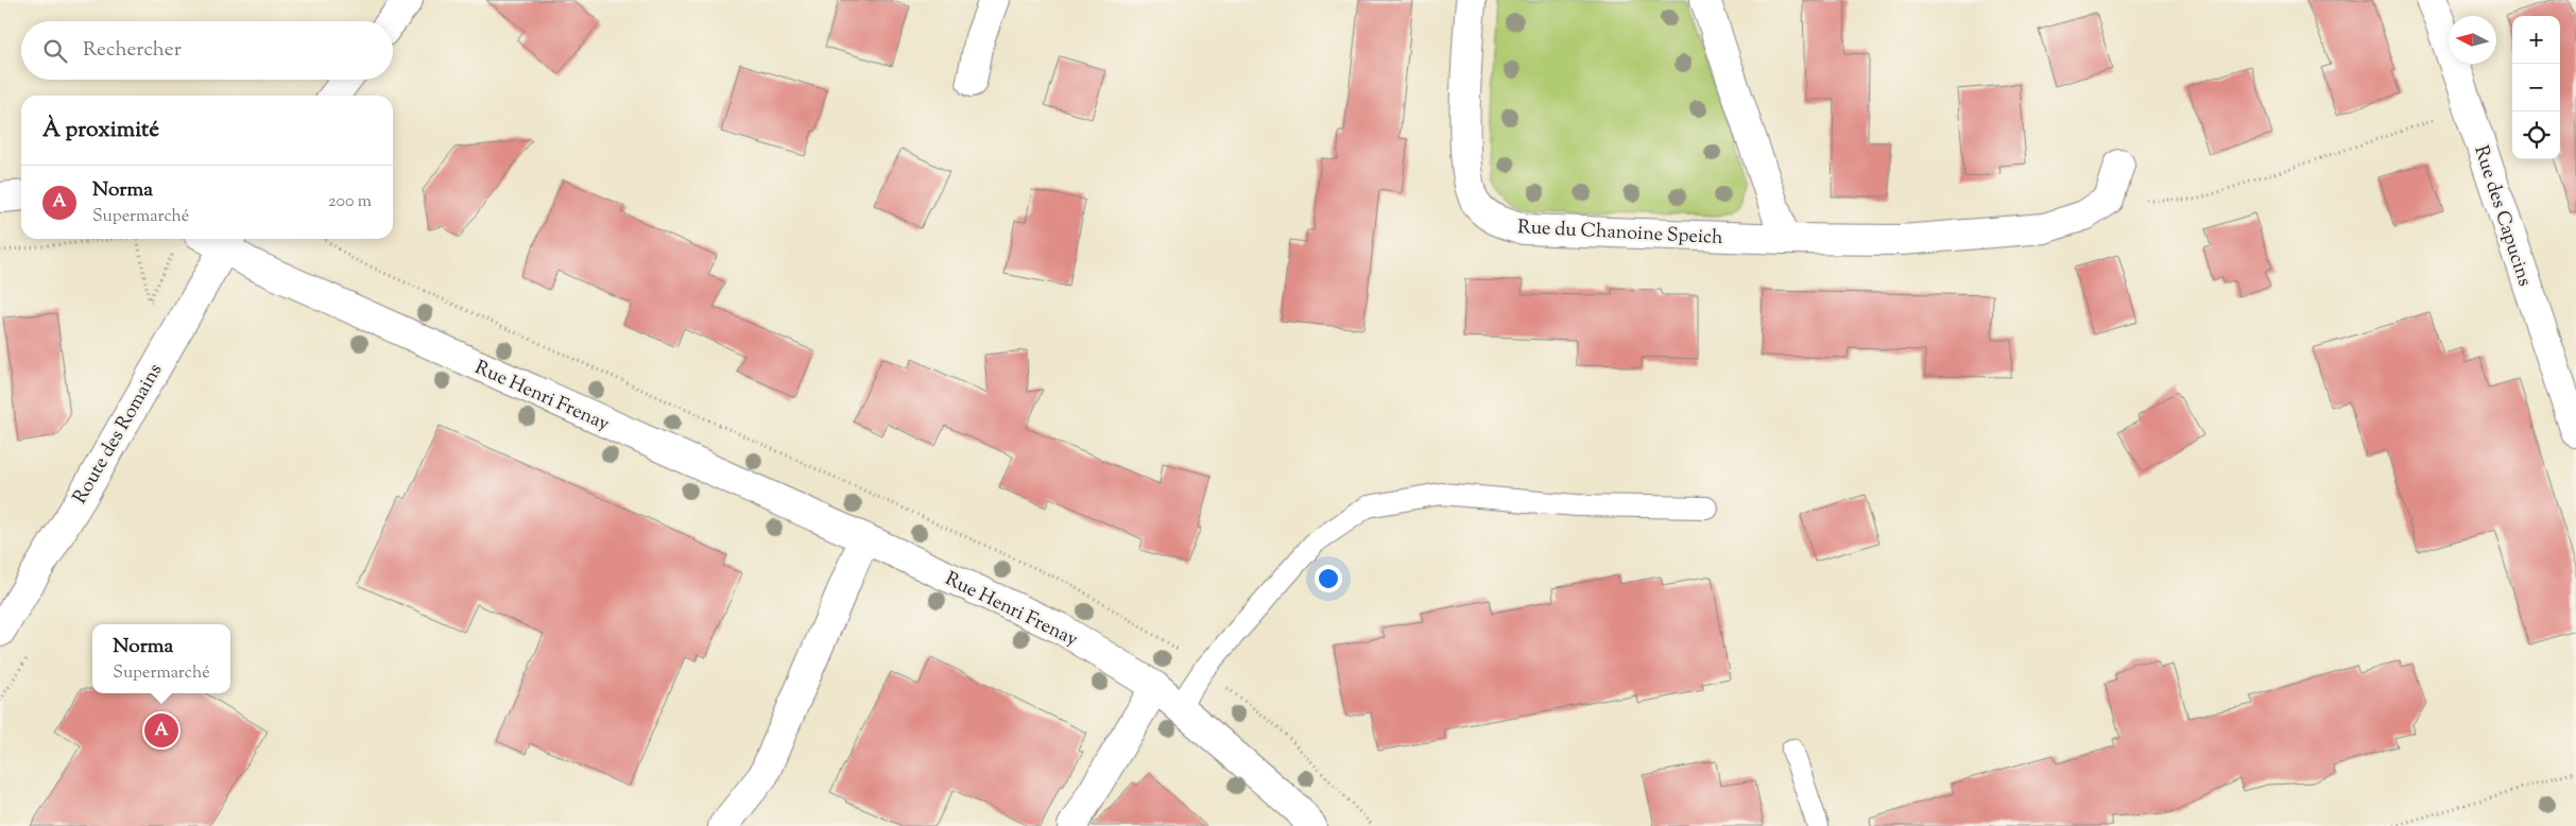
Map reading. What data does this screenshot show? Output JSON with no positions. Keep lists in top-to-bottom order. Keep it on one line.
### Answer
{"streets":{"street":["Rue des Capucins","Rue du Chanoine Speich","Rue Henri Frenay","Route des Romains"]},"crossings":[["Rue Henri Frenay","Route des Romains"]],"north":"left","page":{"map_buttons":["+","−"],"search":"Rechercher","heading":"À proximité","list":[{"mark":"A","name":"Norma","note":"Supermarché","value":"200 m"}],"popup":["Norma","Supermarché"],"pins":"A"}}
